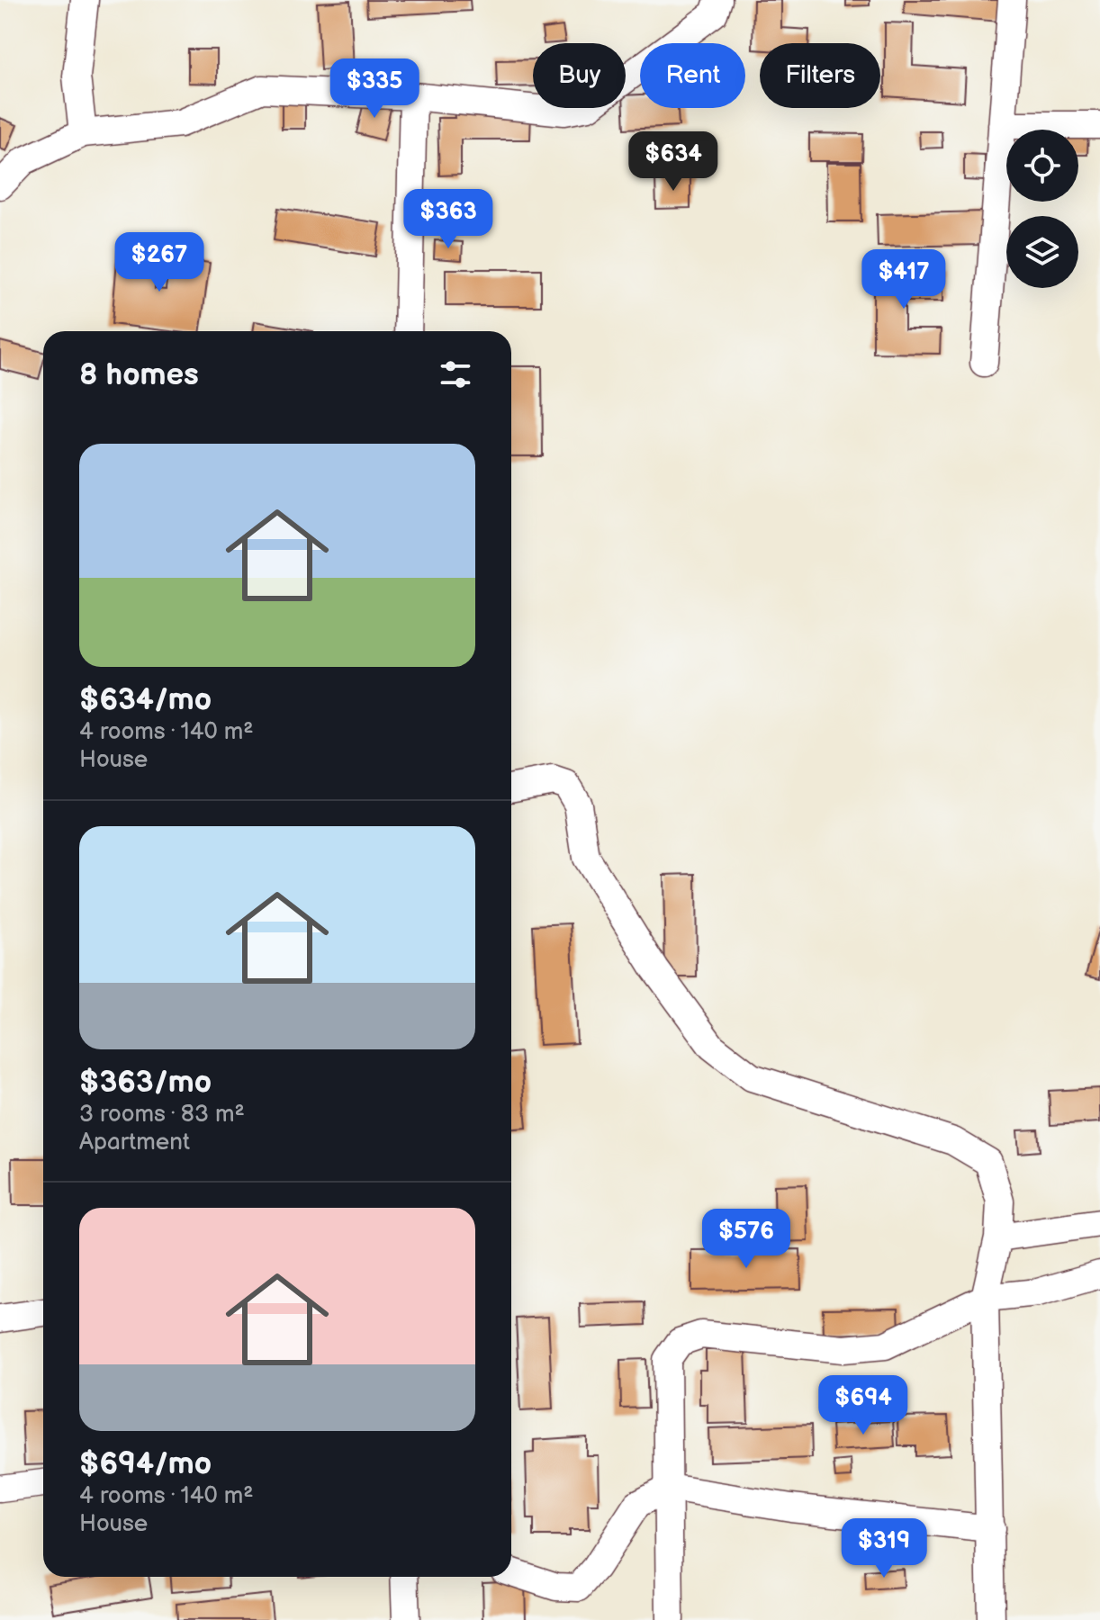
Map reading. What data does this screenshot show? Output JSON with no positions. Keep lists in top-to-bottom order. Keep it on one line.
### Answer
{"page":{"chip":["Buy","Rent","Filters"],"price":["$335","$634","$363","$267","$417","$576","$694","$319"],"heading":"8 homes","list":[{"name":"$634/mo","note":"4 rooms · 140 m² · House"},{"name":"$363/mo","note":"3 rooms · 83 m² · Apartment"},{"name":"$694/mo","note":"4 rooms · 140 m² · House"}]}}
